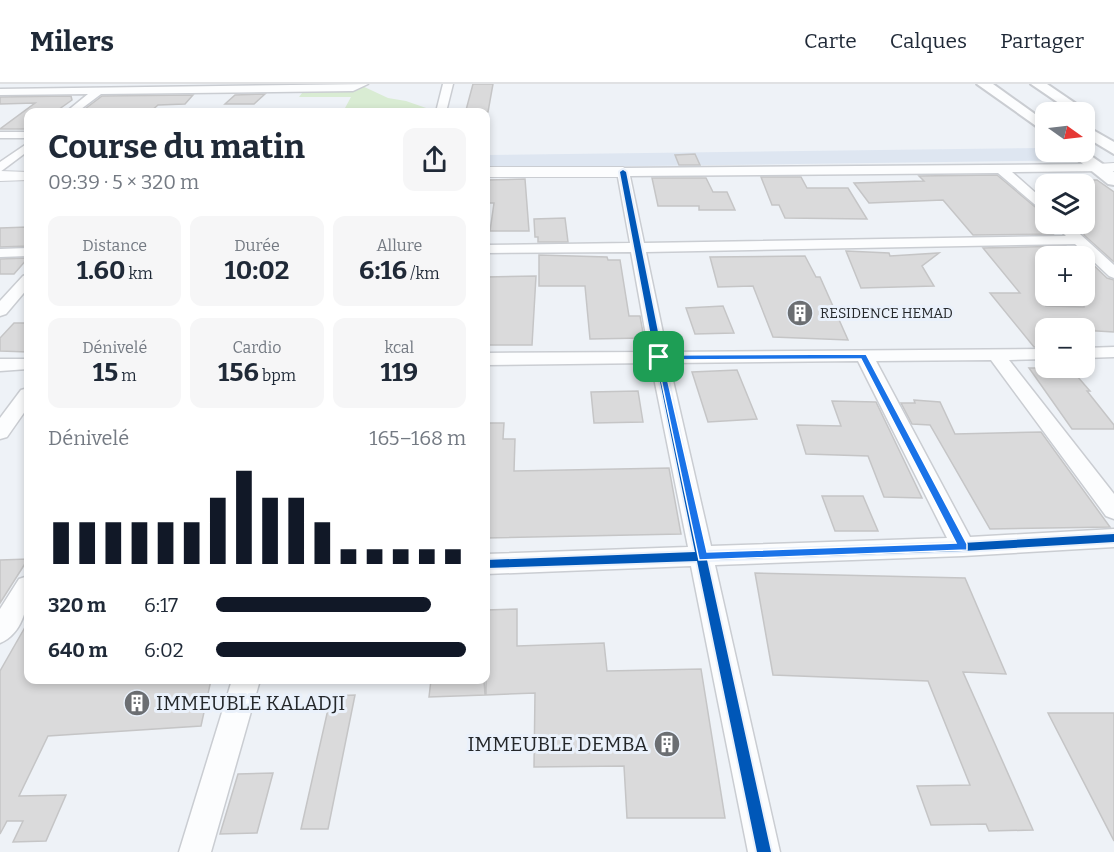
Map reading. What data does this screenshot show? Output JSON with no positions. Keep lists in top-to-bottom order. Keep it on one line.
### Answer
{"places":{"building":["RESIDENCE HEMAD","IMMEUBLE KALADJI","IMMEUBLE DEMBA"]},"north":"right","page":{"header":"Milers","nav":["Carte","Calques","Partager"],"map_buttons":["+","−"],"heading":["Course du matin","09:39 · 5 × 320 m"],"stats":[["Distance","1.60 km"],["Durée","10:02"],["Allure","6:16 /km"],["Dénivelé","15 m"],["Cardio","156 bpm"],["kcal","119"]],"chart":["Dénivelé","165–168 m"],"list":[{"name":"320 m","note":"6:17"},{"name":"640 m","note":"6:02"}]}}
